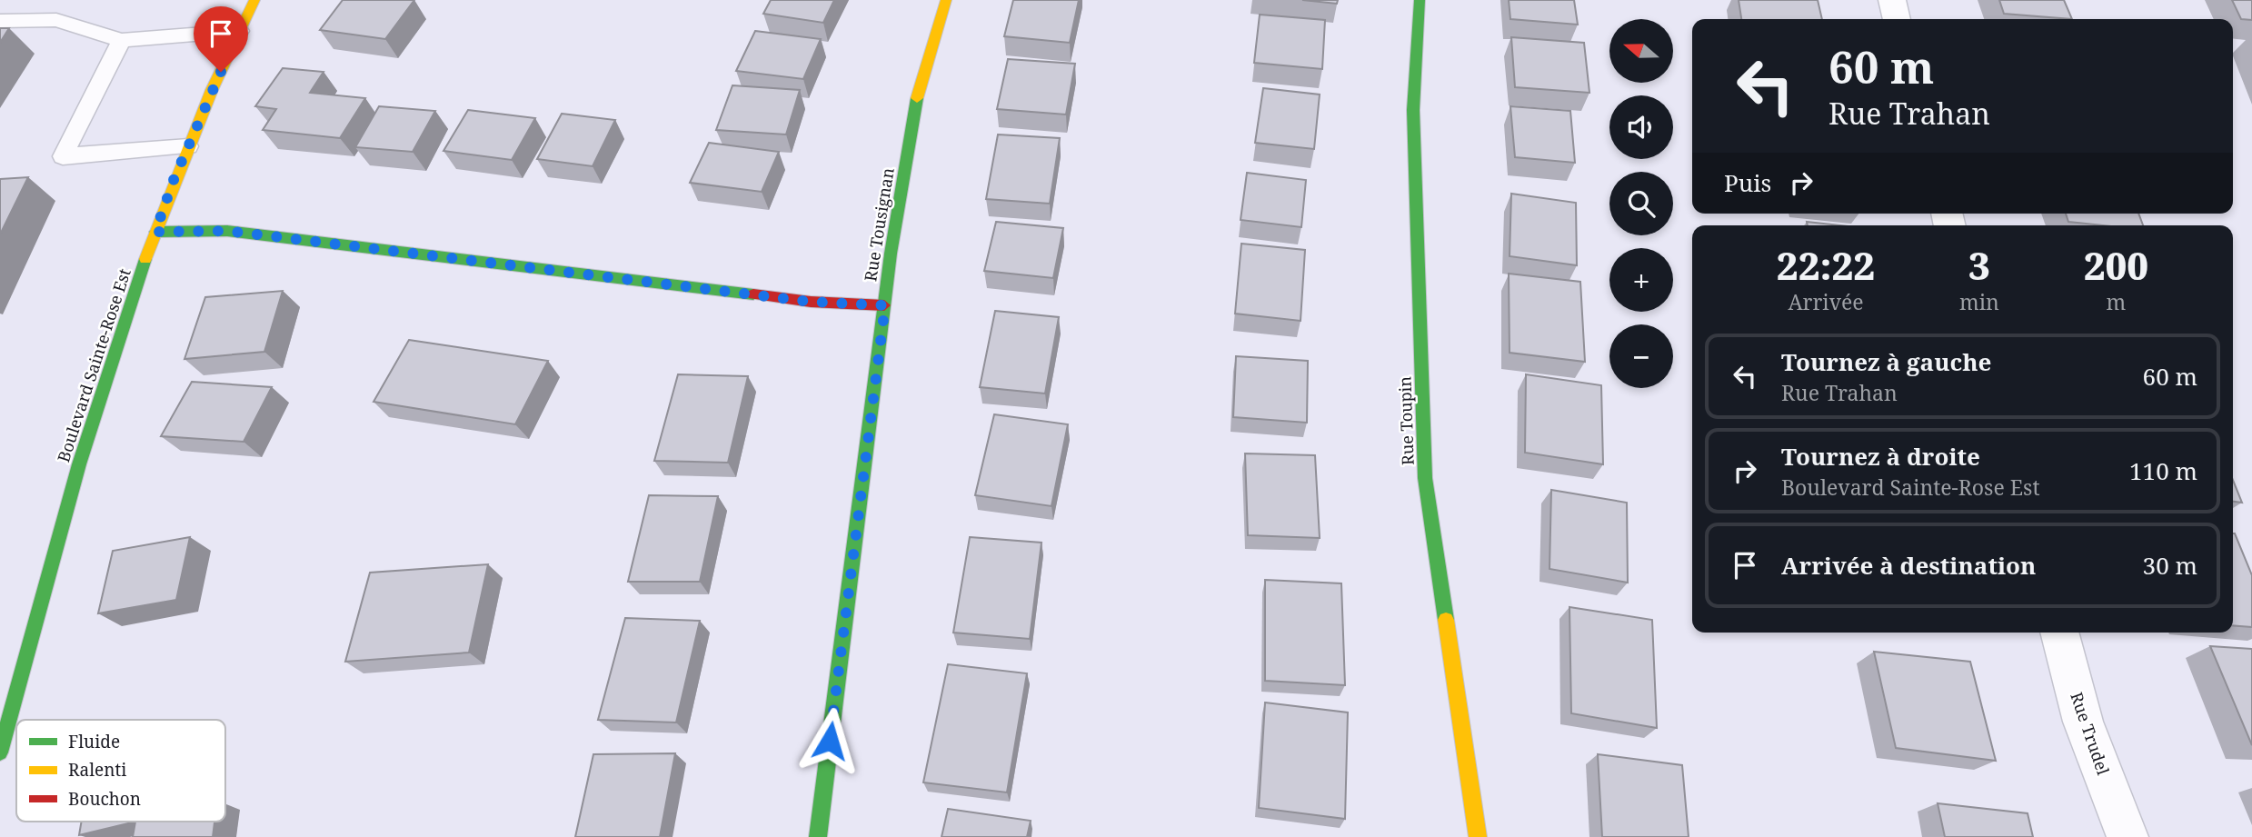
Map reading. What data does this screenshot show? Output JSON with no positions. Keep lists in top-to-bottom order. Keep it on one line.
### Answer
{"streets":{"street":["Rue Tousignan","Boulevard Sainte-Rose Est","Rue Toupin","Rue Trudel"]},"legend":["Fluide","Ralenti","Bouchon"],"north":"left","page":{"map_buttons":["+","−"],"turn":["60 m","Rue Trahan"],"then":"Puis","eta":["22:22","Arrivée","3","min","200","m"],"list":[{"name":"Tournez à gauche","note":"Rue Trahan","value":"60 m"},{"name":"Tournez à droite","note":"Boulevard Sainte-Rose Est","value":"110 m"},{"name":"Arrivée à destination","value":"30 m"}]}}
